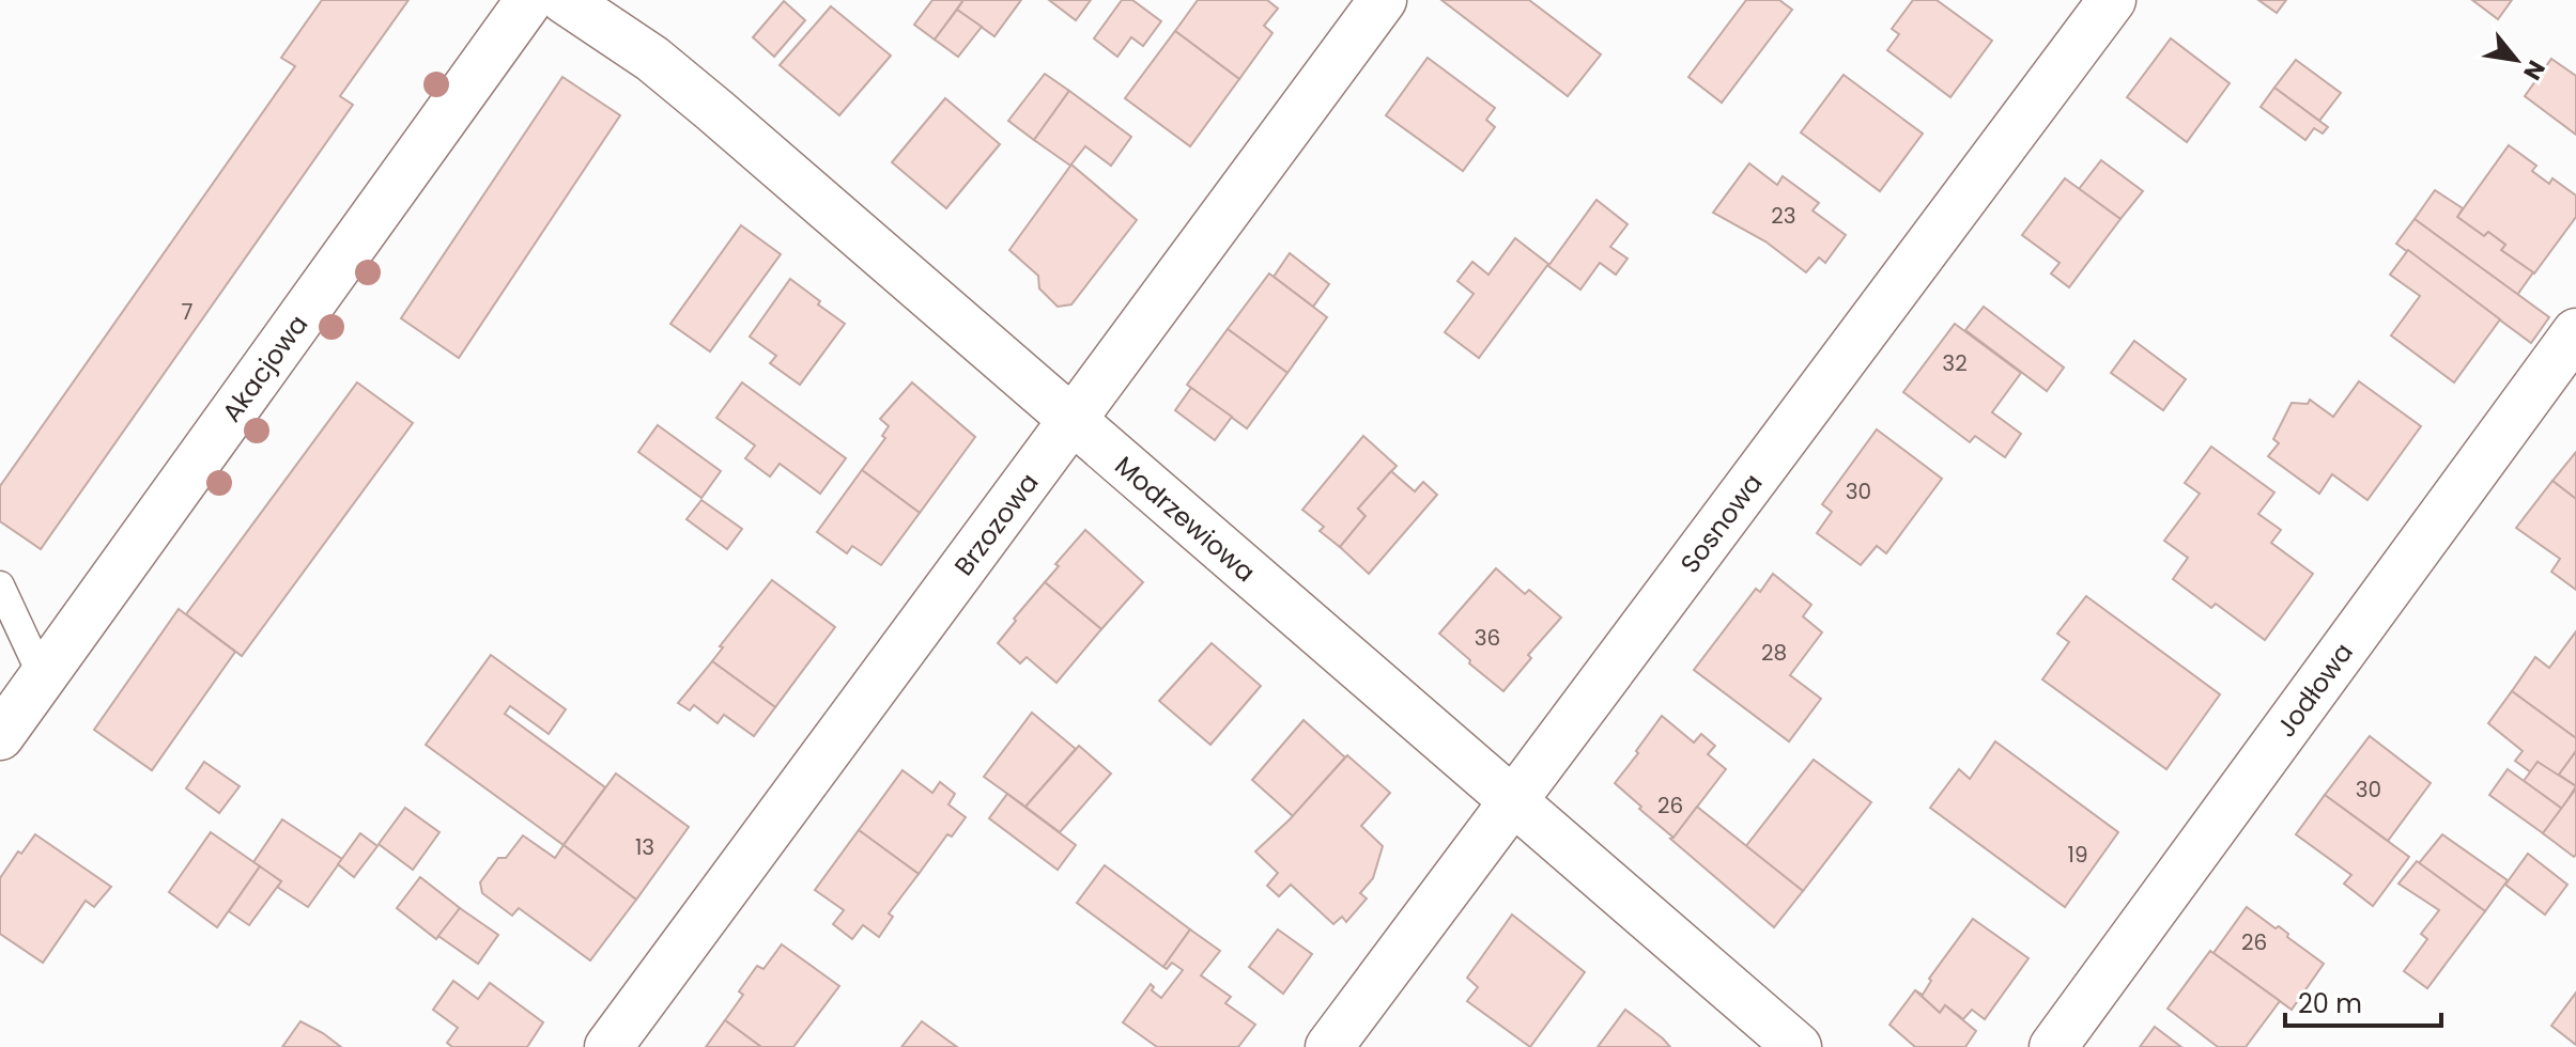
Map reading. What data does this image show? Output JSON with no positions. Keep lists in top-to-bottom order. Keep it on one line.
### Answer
{"streets":{"street":["Akacjowa","Modrzewiowa","Sosnowa","Brzozowa","Jodłowa"]},"crossings":[["Modrzewiowa","Sosnowa"],["Modrzewiowa","Brzozowa"]],"house_numbers":["23","7","32","30","36","28","30","26","13","19","26"],"scale_bar":"20 m","north":"bottom right"}
